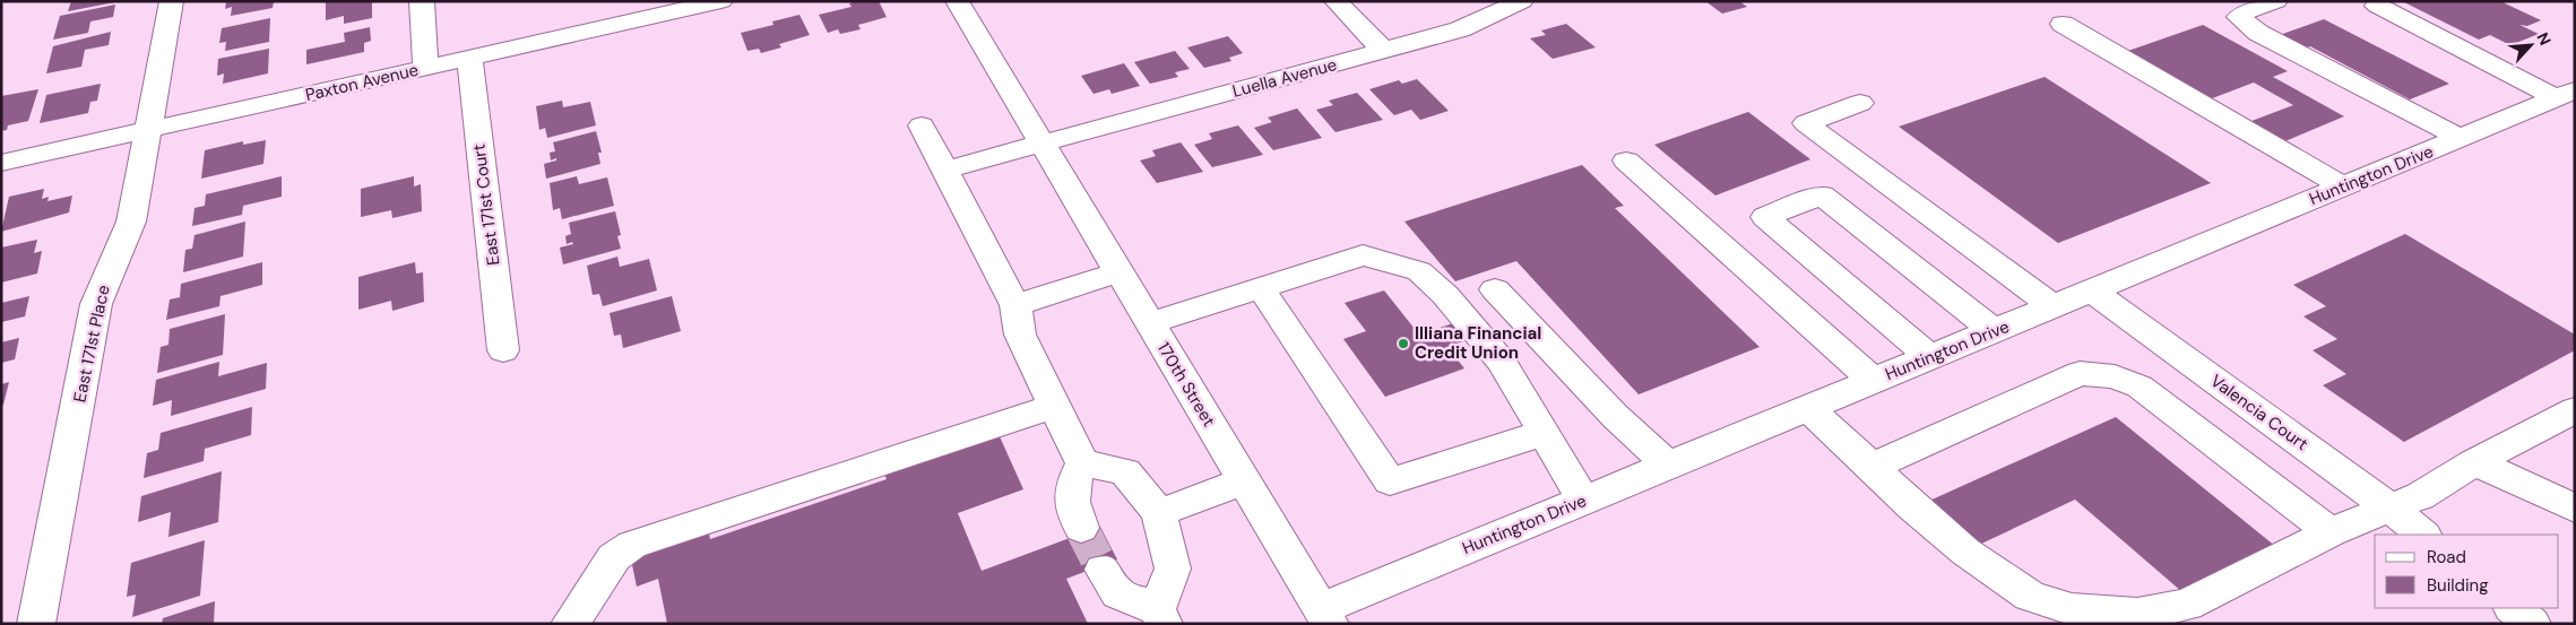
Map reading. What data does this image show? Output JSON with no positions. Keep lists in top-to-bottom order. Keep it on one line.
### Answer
{"streets":{"street":["Luella Avenue","Paxton Avenue","Huntington Drive","East 171st Court","East 171st Place","170th Street","Valencia Court"]},"crossings":[["Luella Avenue","170th Street"],["Paxton Avenue","East 171st Court"],["Paxton Avenue","East 171st Place"],["Huntington Drive","170th Street"],["Huntington Drive","Valencia Court"]],"places":["Illiana Financial Credit Union"],"legend":["Road","Building"],"north":"top right"}
